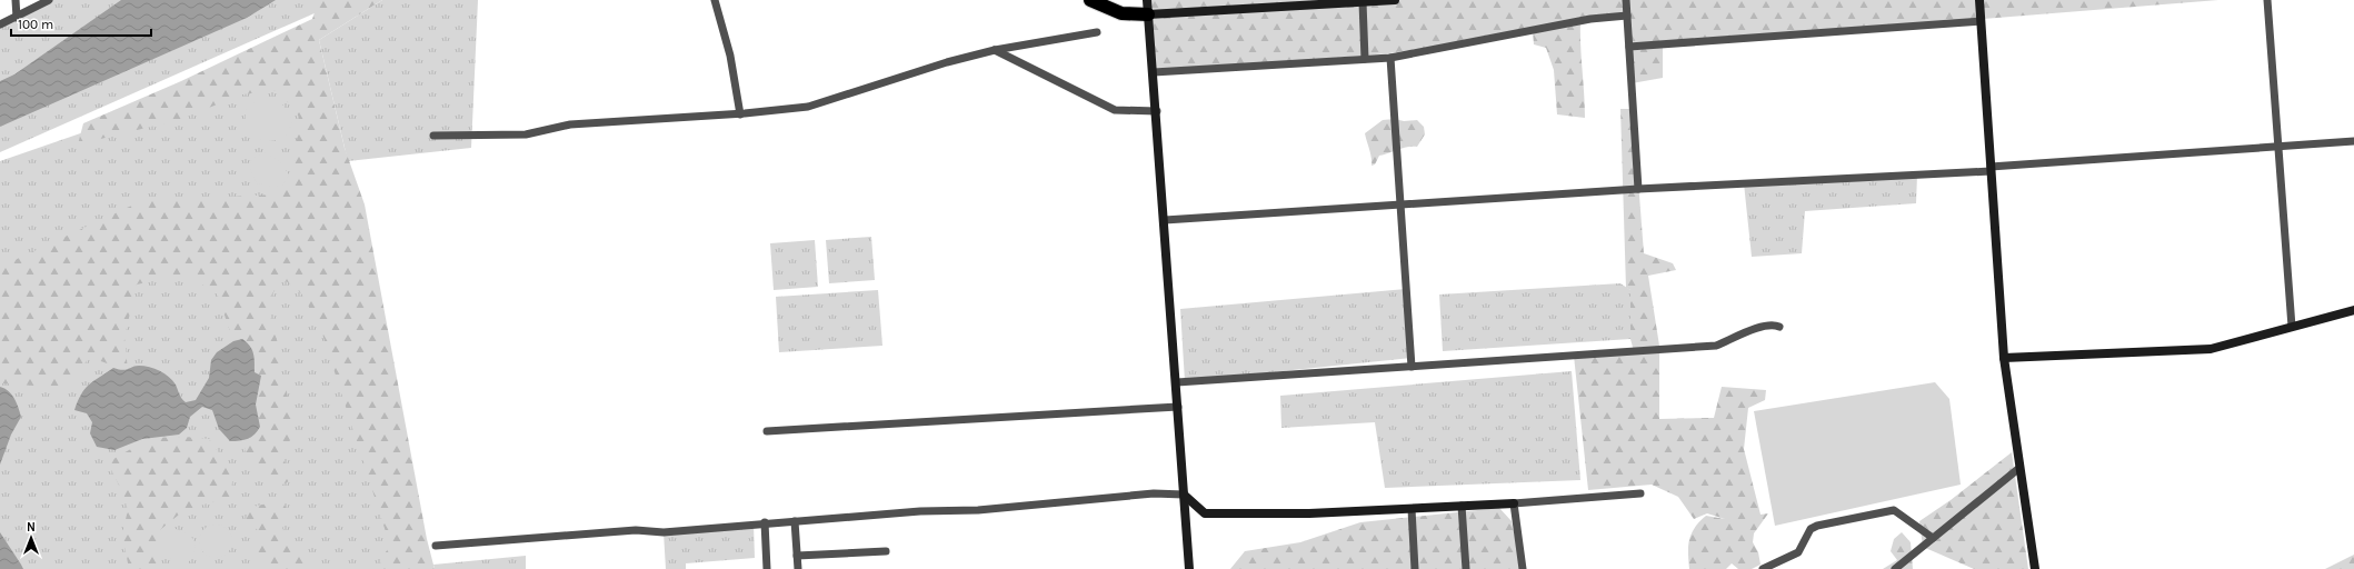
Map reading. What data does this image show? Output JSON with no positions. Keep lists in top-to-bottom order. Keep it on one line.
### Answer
{"scale_bar":"100 m","north":"top"}
